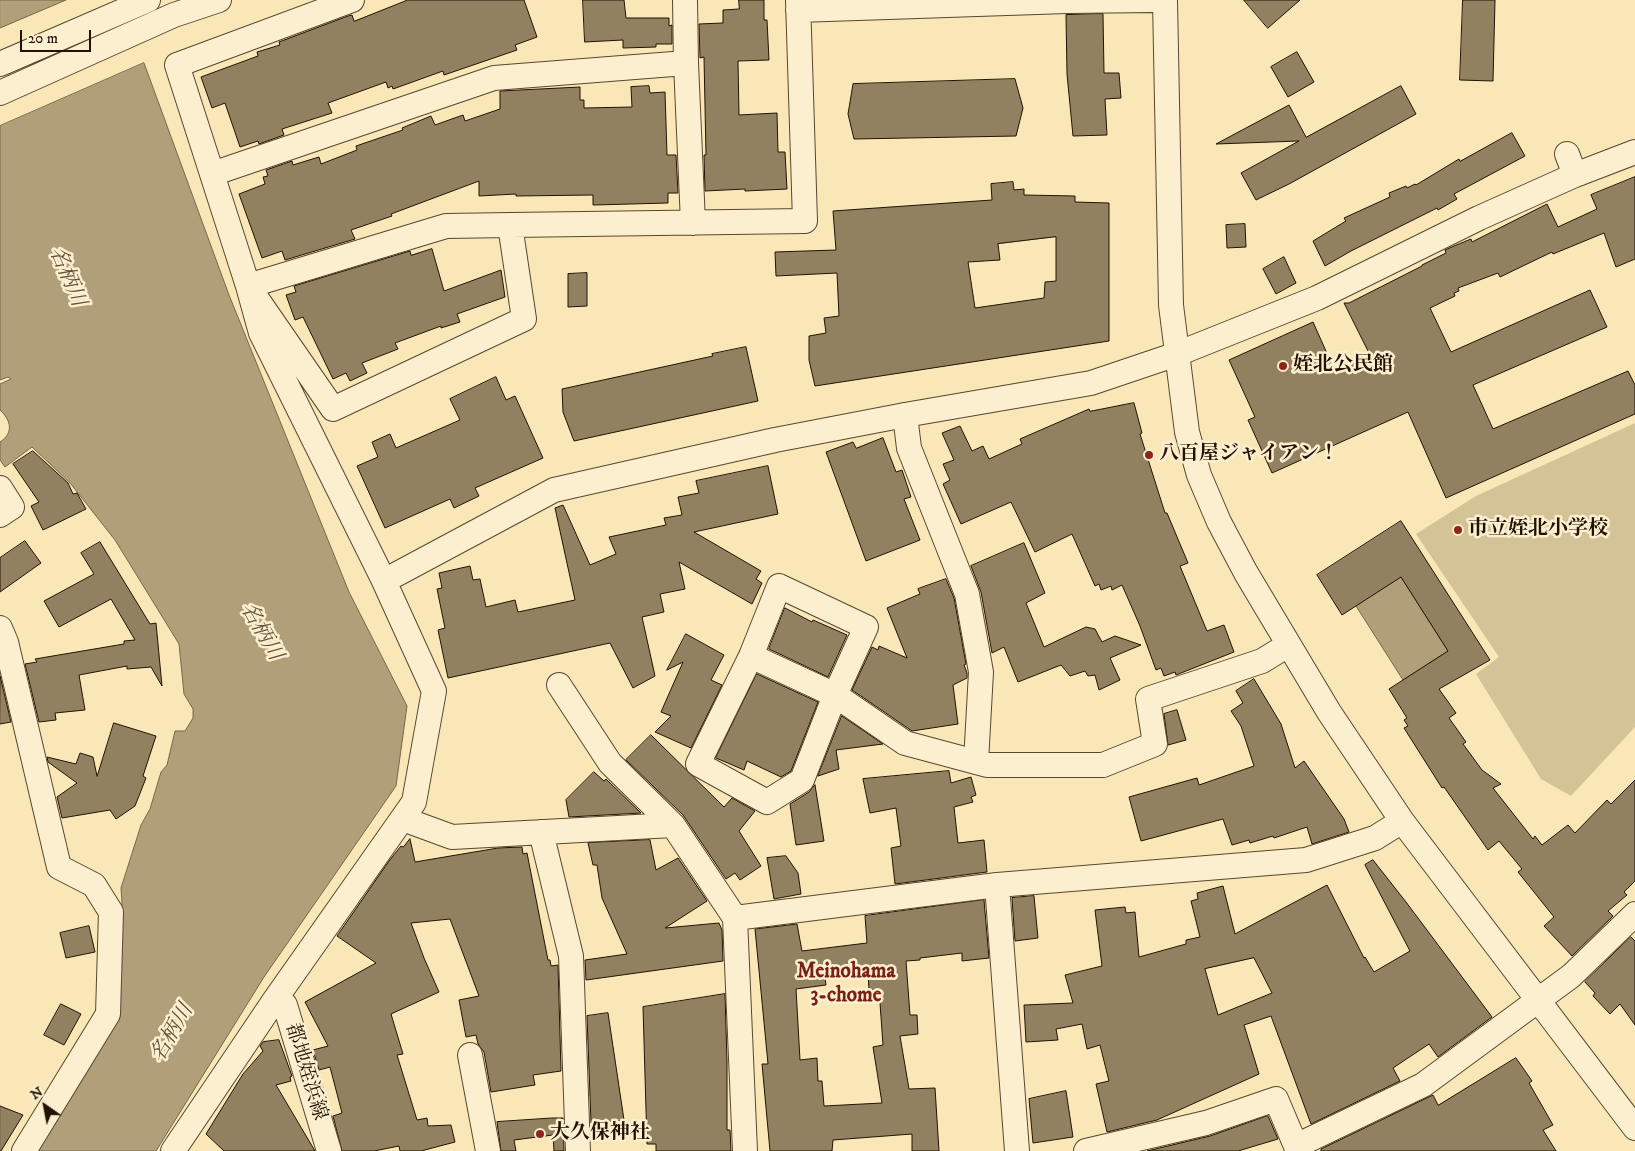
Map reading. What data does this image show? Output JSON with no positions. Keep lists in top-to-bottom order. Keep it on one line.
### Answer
{"streets":{"street":["都地姪浜線"]},"districts":["Meinohama 3-chome"],"water":["名柄川"],"places":["姪北公民館","八百屋ジャイアン！","市立姪北小学校","大久保神社"],"scale_bar":"20 m","north":"top left"}
